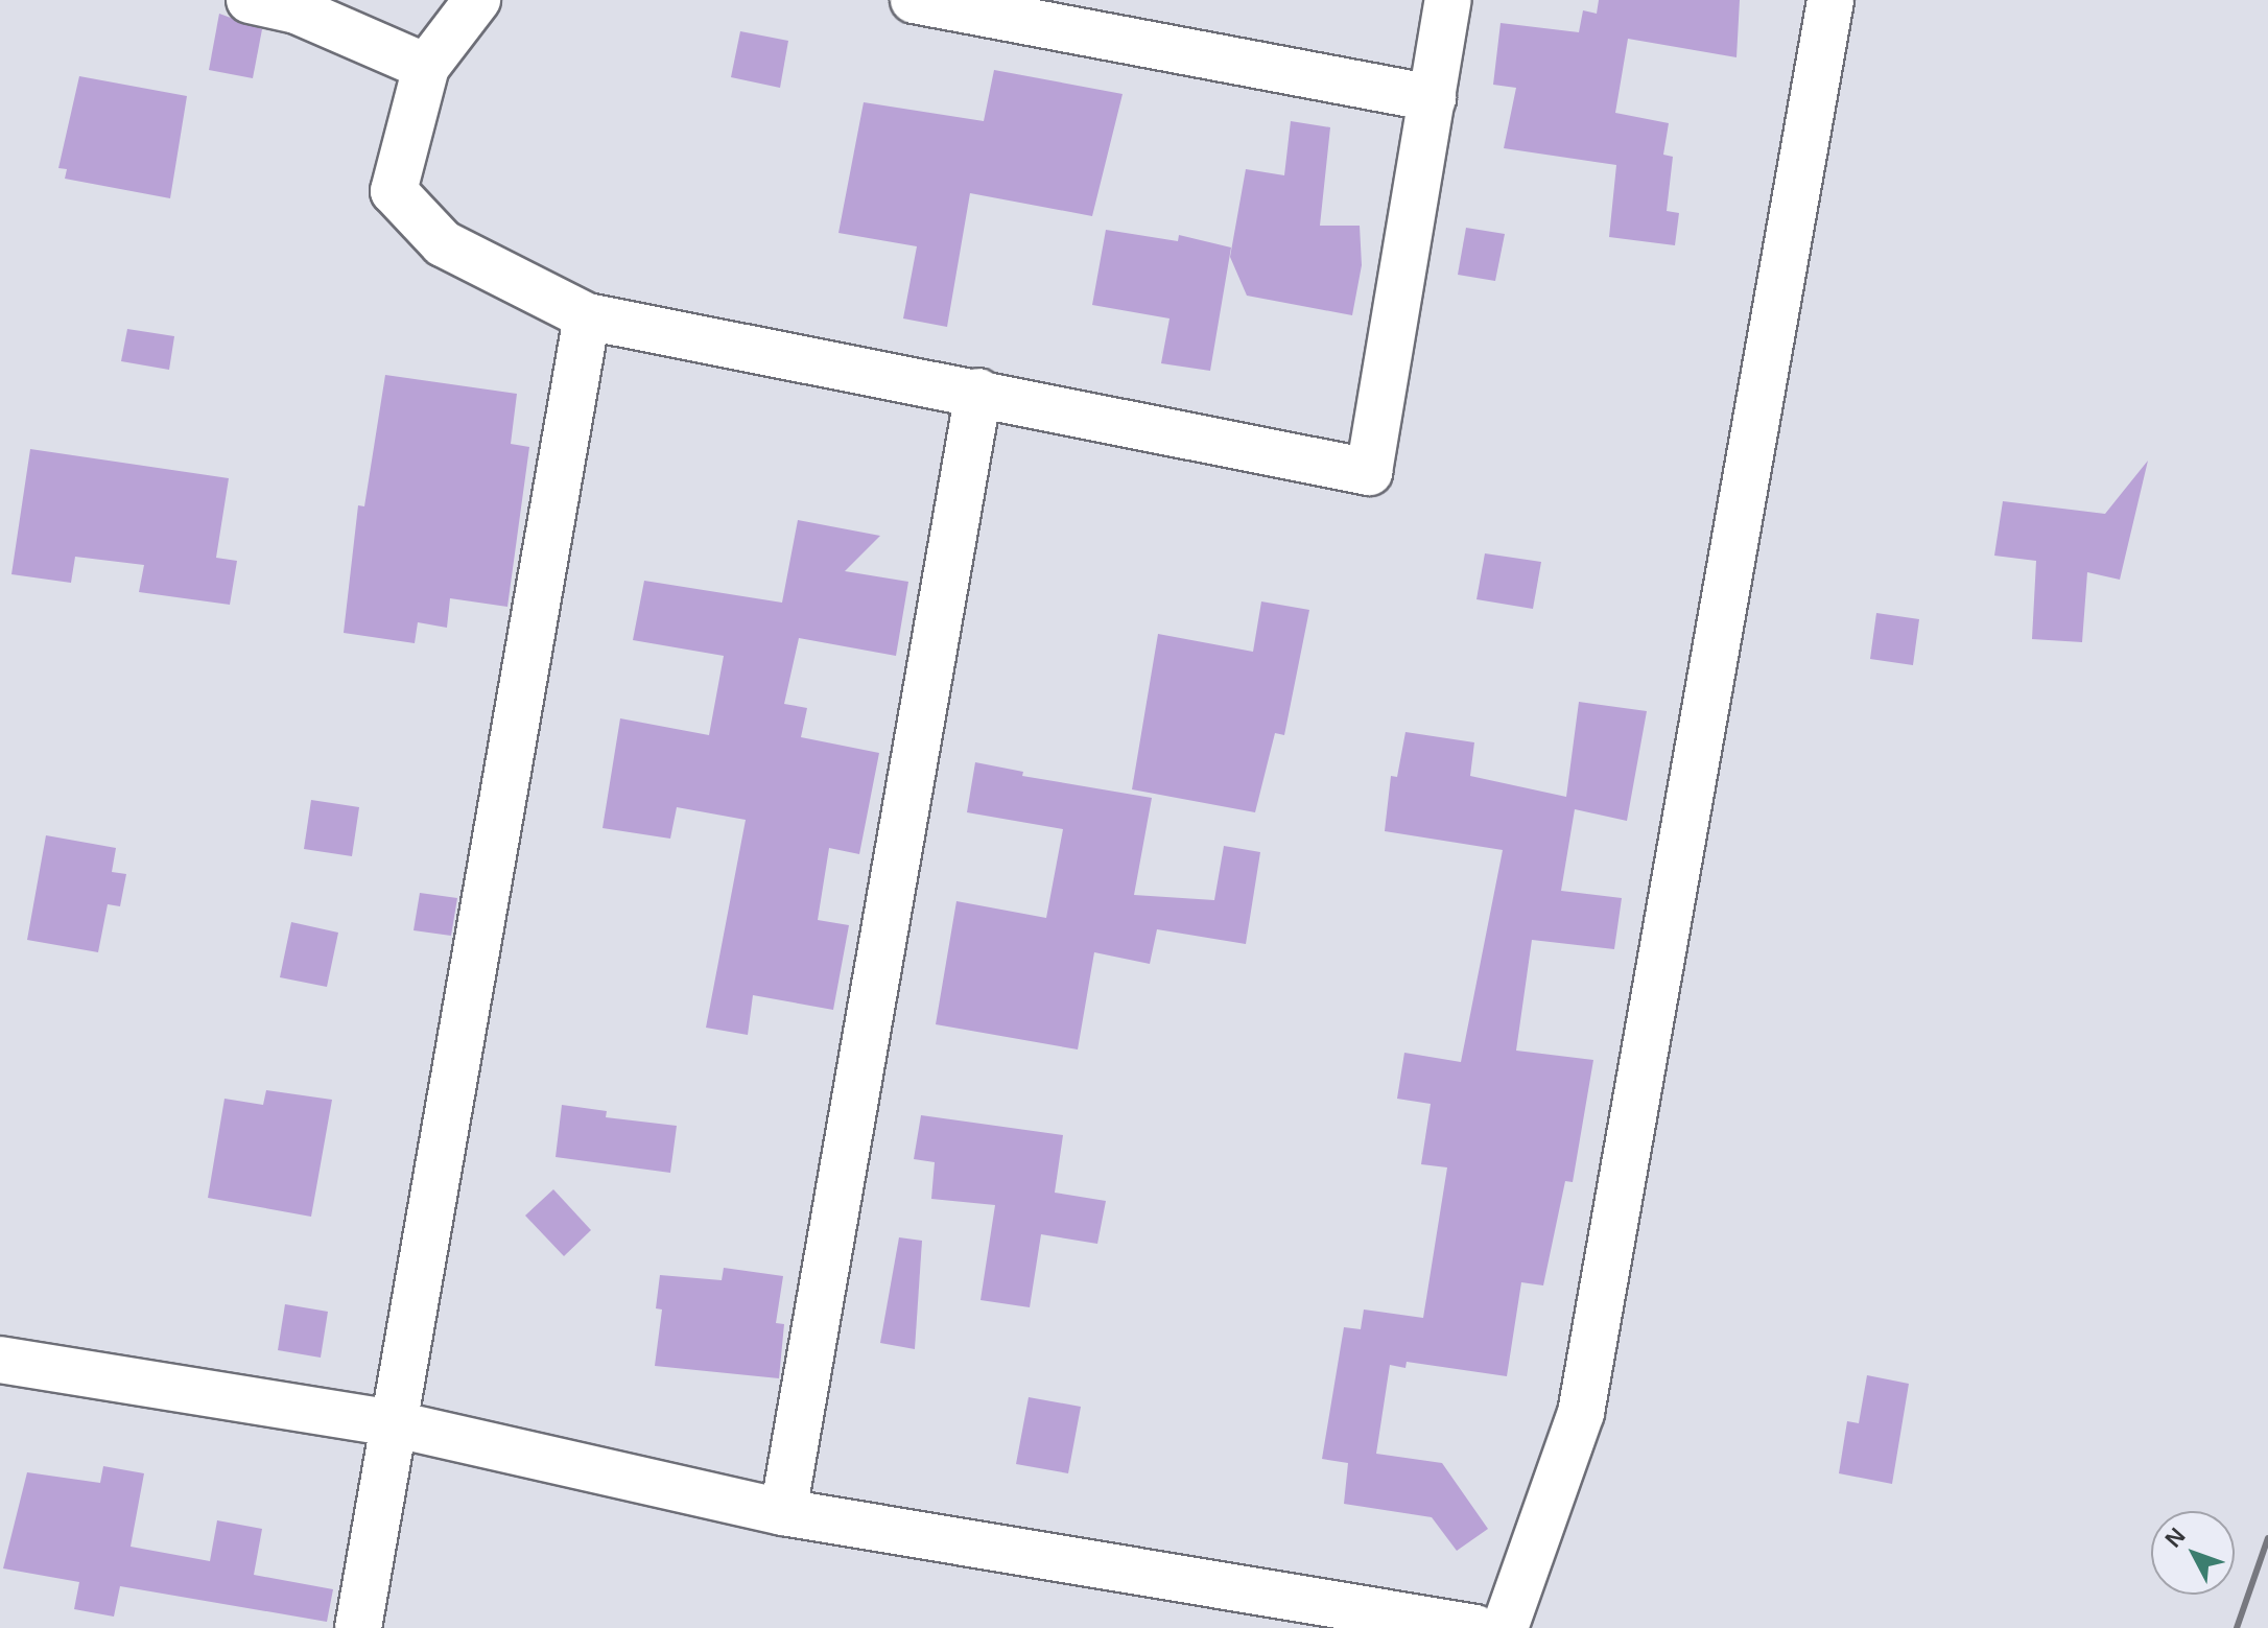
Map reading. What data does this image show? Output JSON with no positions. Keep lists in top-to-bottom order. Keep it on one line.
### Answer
{"north":"top left"}
